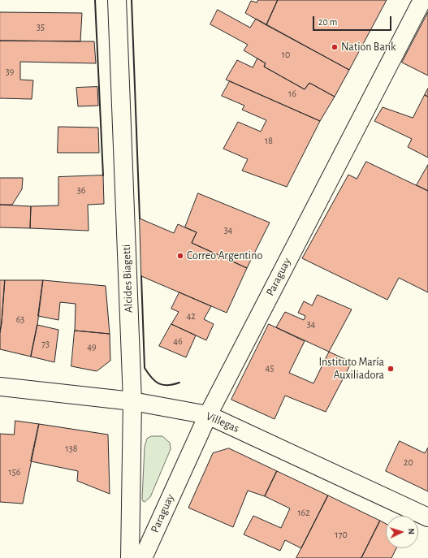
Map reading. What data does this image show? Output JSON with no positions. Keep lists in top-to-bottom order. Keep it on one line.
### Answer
{"streets":{"street":["Paraguay","Alcides Biagetti","Villegas"]},"crossings":[["Paraguay","Villegas"],["Alcides Biagetti","Villegas"]],"places":["Nation Bank","Correo Argentino","Instituto María Auxiliadora"],"house_numbers":["35","10","39","16","18","36","34","42","63","34","46","73","49","45","138","20","156","162","170"],"scale_bar":"20 m","north":"right"}
